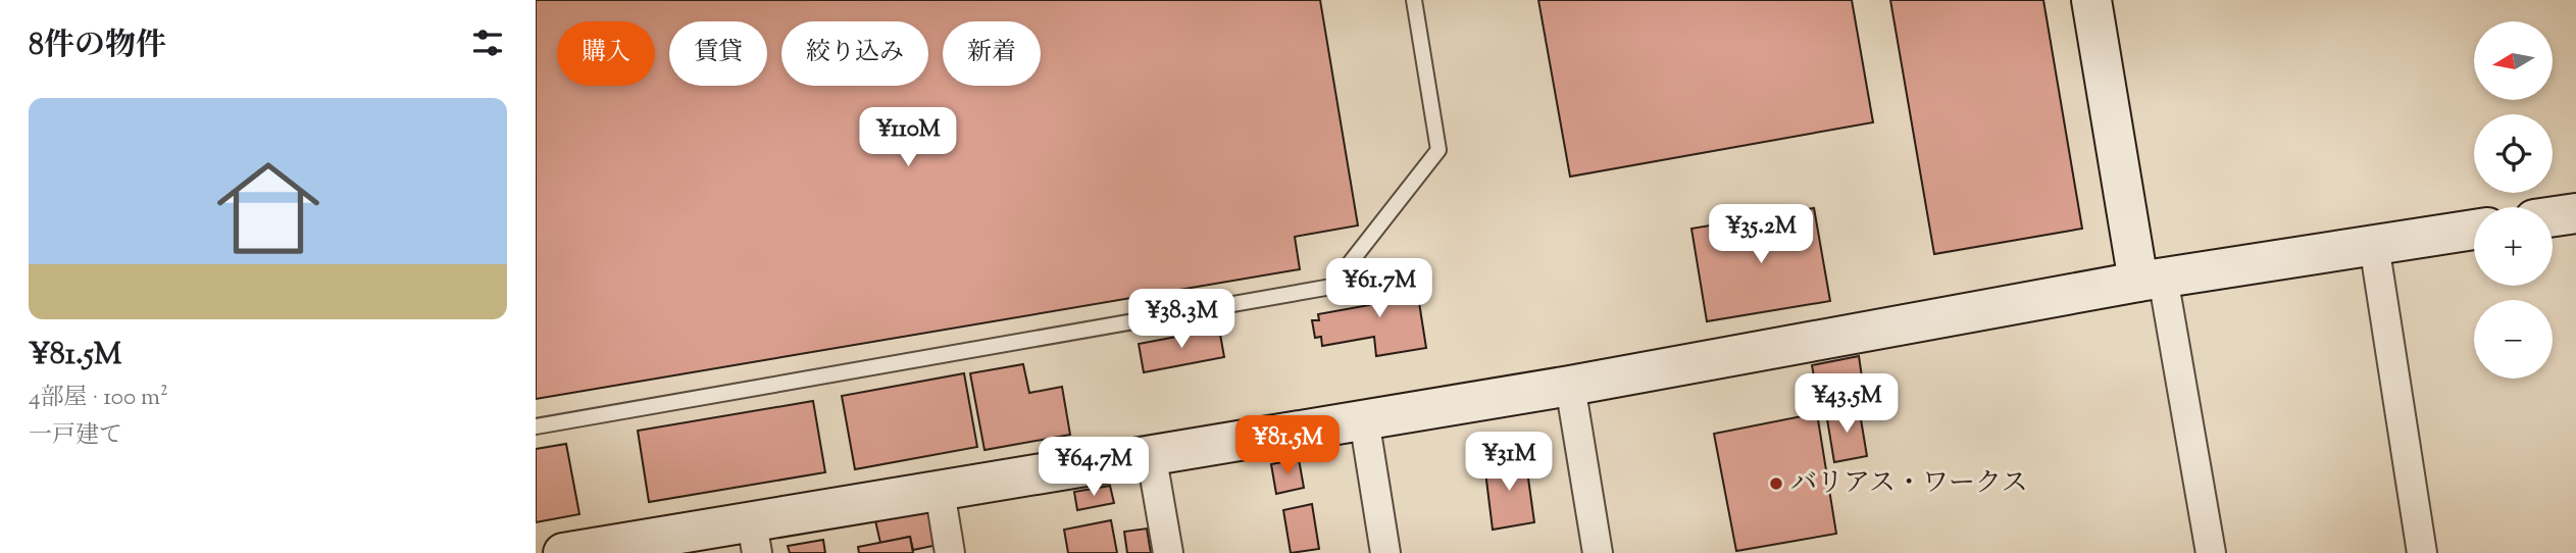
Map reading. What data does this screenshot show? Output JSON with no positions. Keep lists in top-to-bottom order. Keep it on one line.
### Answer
{"places":["バリアス・ワークス"],"north":"left","page":{"heading":"8件の物件","map_buttons":["+","−"],"chip":["購入","賃貸","絞り込み","新着"],"list":[{"name":"¥81.5M","note":"4部屋 · 100 m² · 一戸建て"}],"price":["¥110M","¥35.2M","¥61.7M","¥38.3M","¥43.5M","¥81.5M","¥31M","¥64.7M"]}}
